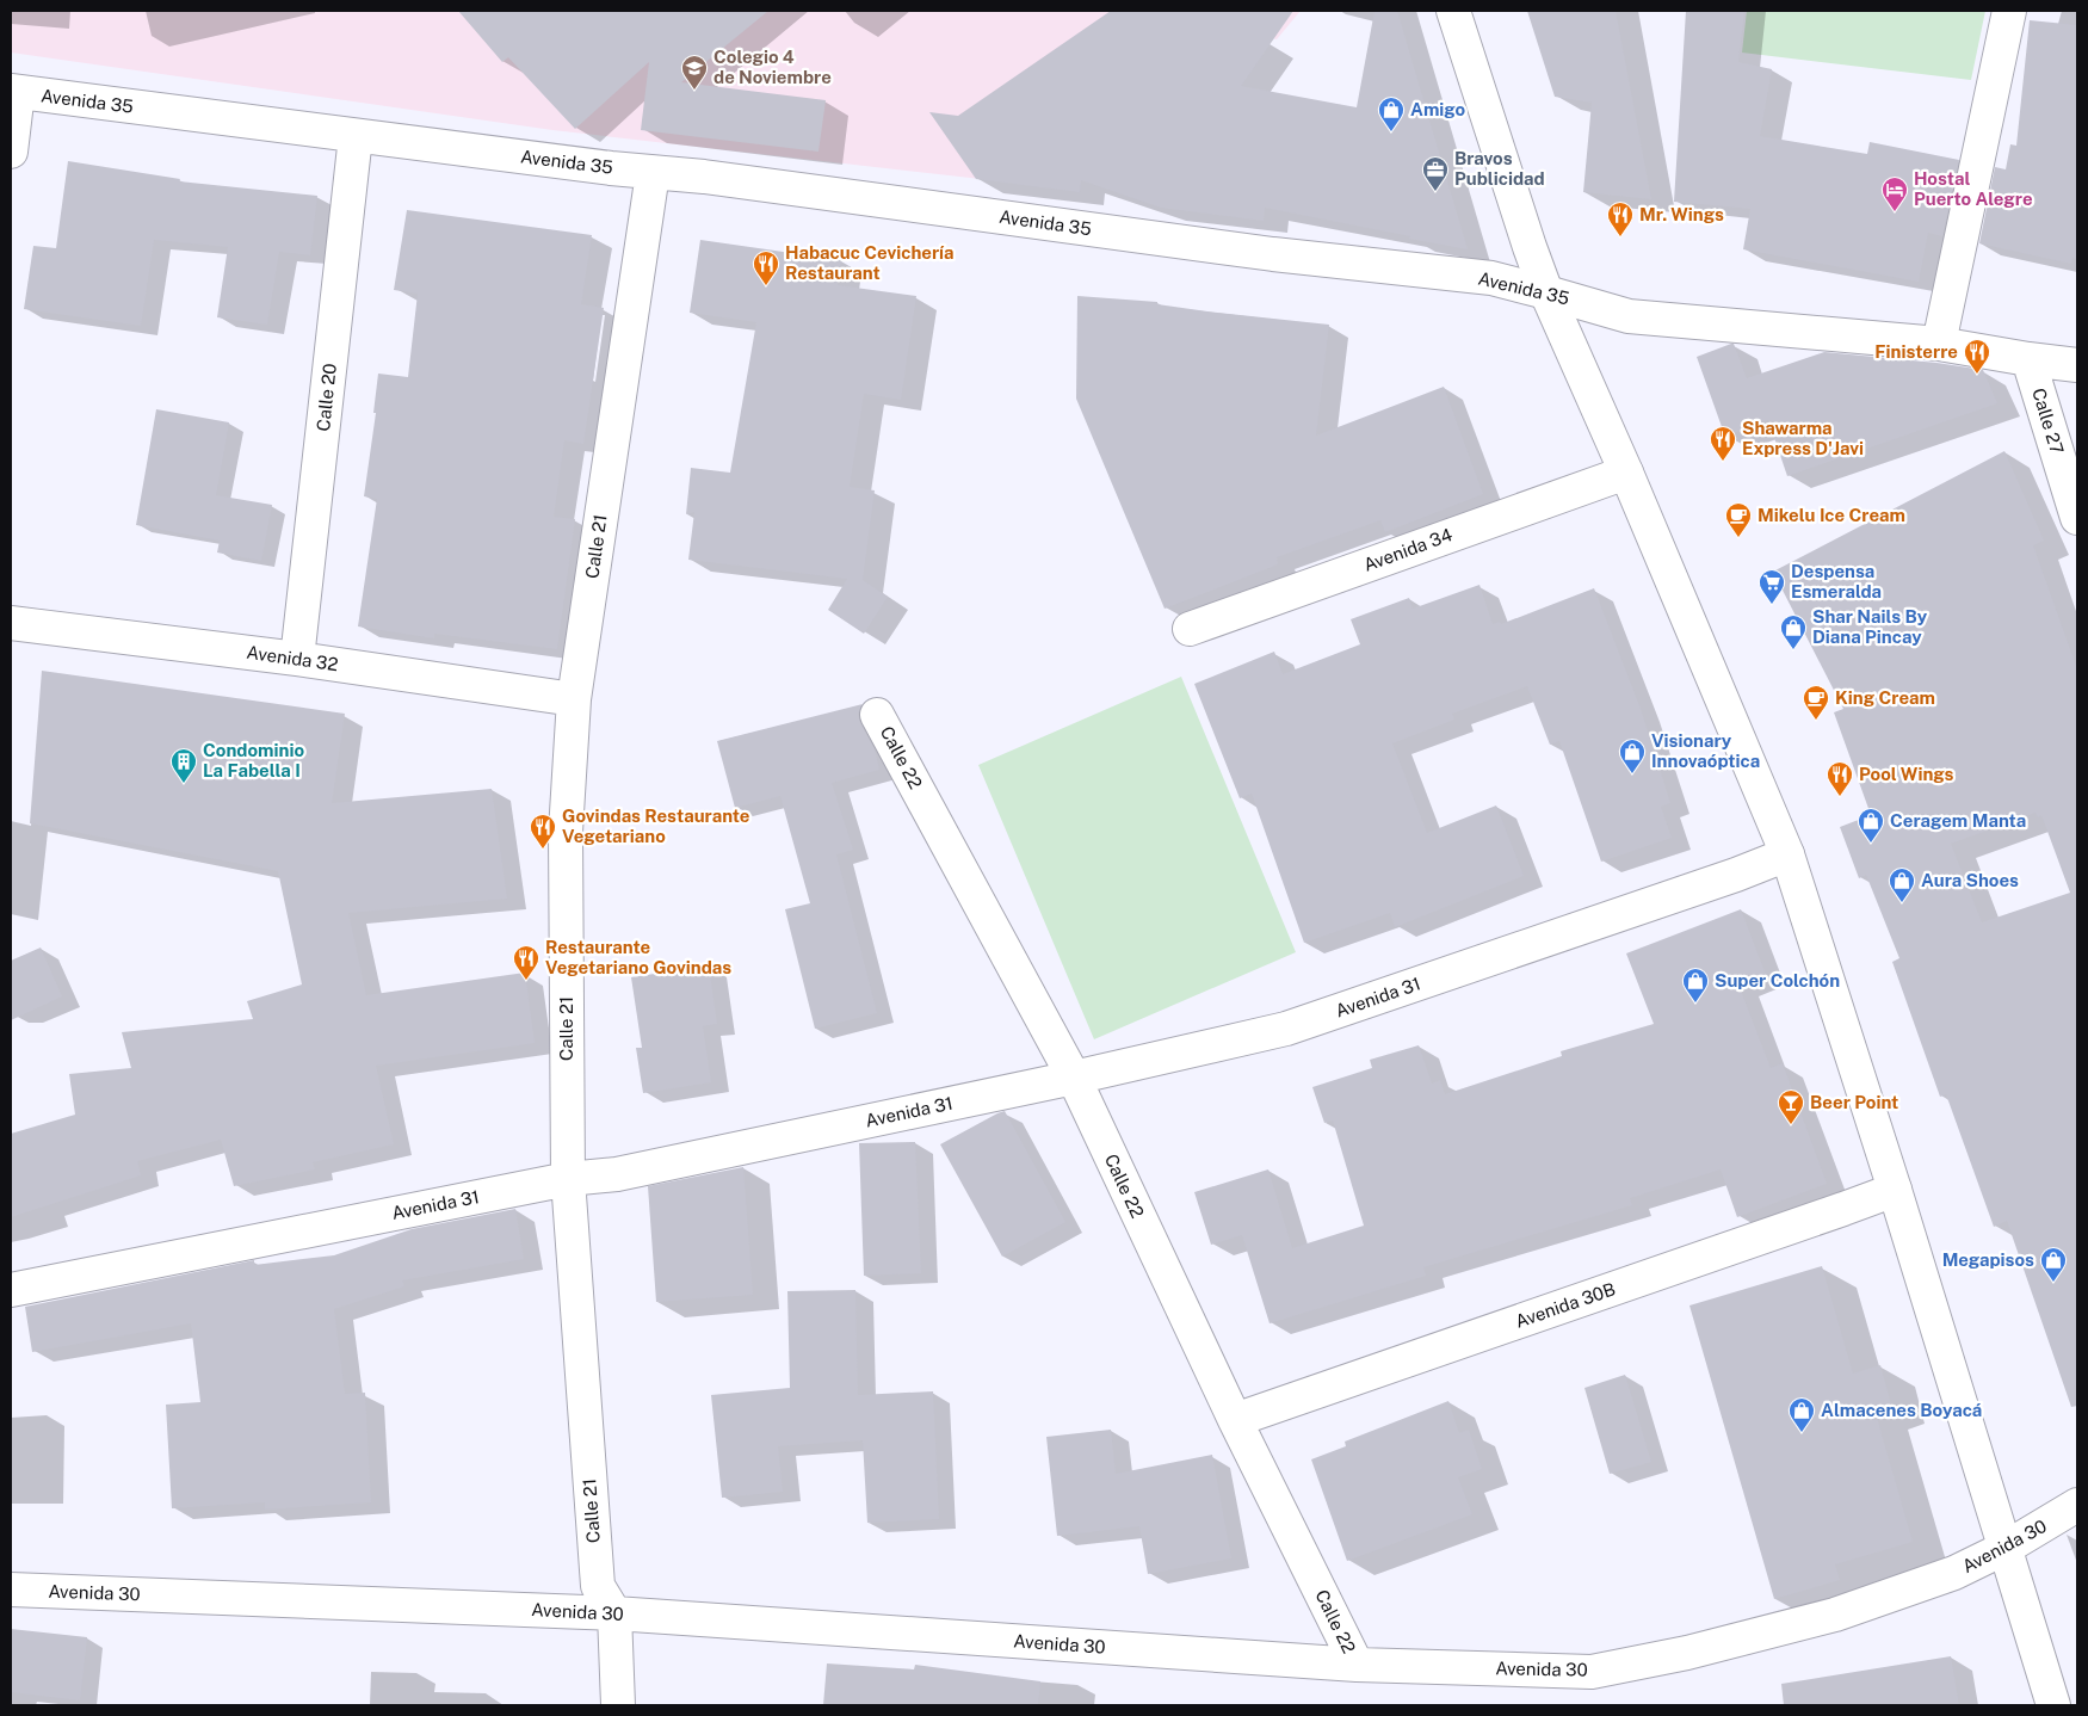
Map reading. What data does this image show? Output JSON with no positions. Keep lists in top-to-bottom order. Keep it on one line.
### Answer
{"streets":{"street":["Avenida 35","Calle 20","Calle 27","Calle 21","Avenida 34","Avenida 32","Calle 22","Avenida 31","Avenida 30B","Avenida 30"]},"crossings":[["Avenida 35","Calle 20"],["Avenida 35","Calle 27"],["Avenida 35","Calle 21"],["Calle 20","Avenida 32"],["Calle 21","Avenida 32"],["Calle 21","Avenida 31"],["Calle 21","Avenida 30"],["Calle 22","Avenida 31"],["Calle 22","Avenida 30B"],["Calle 22","Avenida 30"]],"places":{"school or university":["Colegio 4 de Noviembre"],"shop":["Amigo","Shar Nails By Diana Pincay","Visionary Innovaóptica","Ceragem Manta","Aura Shoes","Super Colchón","Megapisos","Almacenes Boyacá"],"office":["Bravos Publicidad"],"hotel":["Hostal Puerto Alegre"],"restaurant":["Mr. Wings","Habacuc Cevichería Restaurant","Finisterre","Shawarma Express D'Javi","Pool Wings","Govindas Restaurante Vegetariano","Restaurante Vegetariano Govindas"],"cafe":["Mikelu Ice Cream","King Cream"],"supermarket":["Despensa Esmeralda"],"building":["Condominio La Fabella I"],"bar":["Beer Point"]}}
